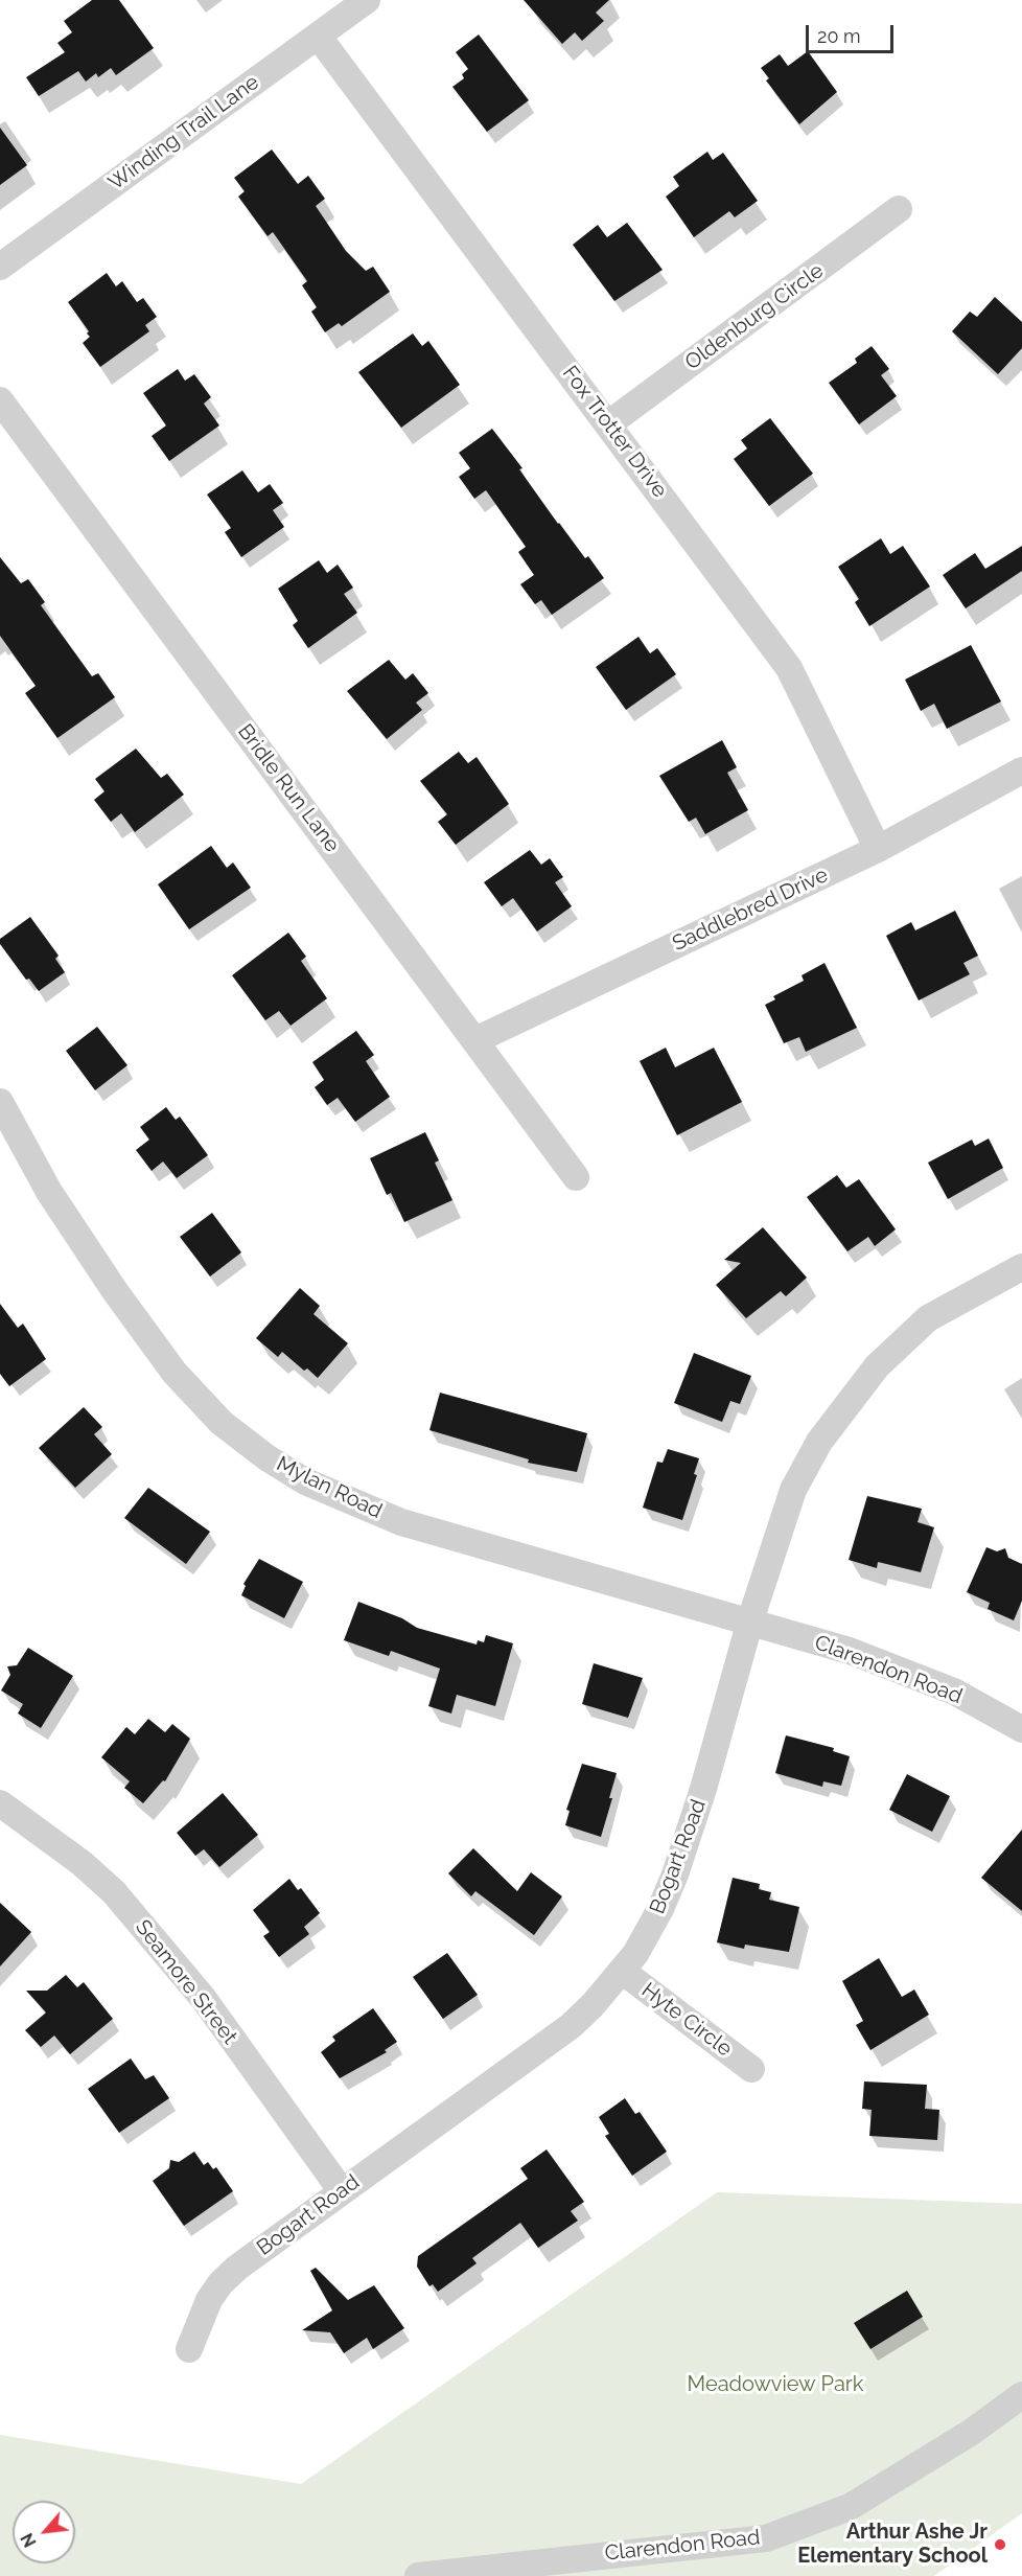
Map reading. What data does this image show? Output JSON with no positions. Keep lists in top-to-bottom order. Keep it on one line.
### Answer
{"streets":{"street":["Winding Trail Lane","Oldenburg Circle","Fox Trotter Drive","Bridle Run Lane","Saddlebred Drive","Mylan Road","Clarendon Road","Bogart Road","Seamore Street","Hyte Circle"]},"crossings":[["Winding Trail Lane","Fox Trotter Drive"],["Oldenburg Circle","Fox Trotter Drive"],["Fox Trotter Drive","Saddlebred Drive"],["Bridle Run Lane","Saddlebred Drive"],["Mylan Road","Clarendon Road"],["Mylan Road","Bogart Road"],["Clarendon Road","Bogart Road"],["Bogart Road","Seamore Street"],["Bogart Road","Hyte Circle"]],"parks":["Meadowview Park"],"places":["Arthur Ashe Jr Elementary School"],"scale_bar":"20 m","north":"bottom left"}
